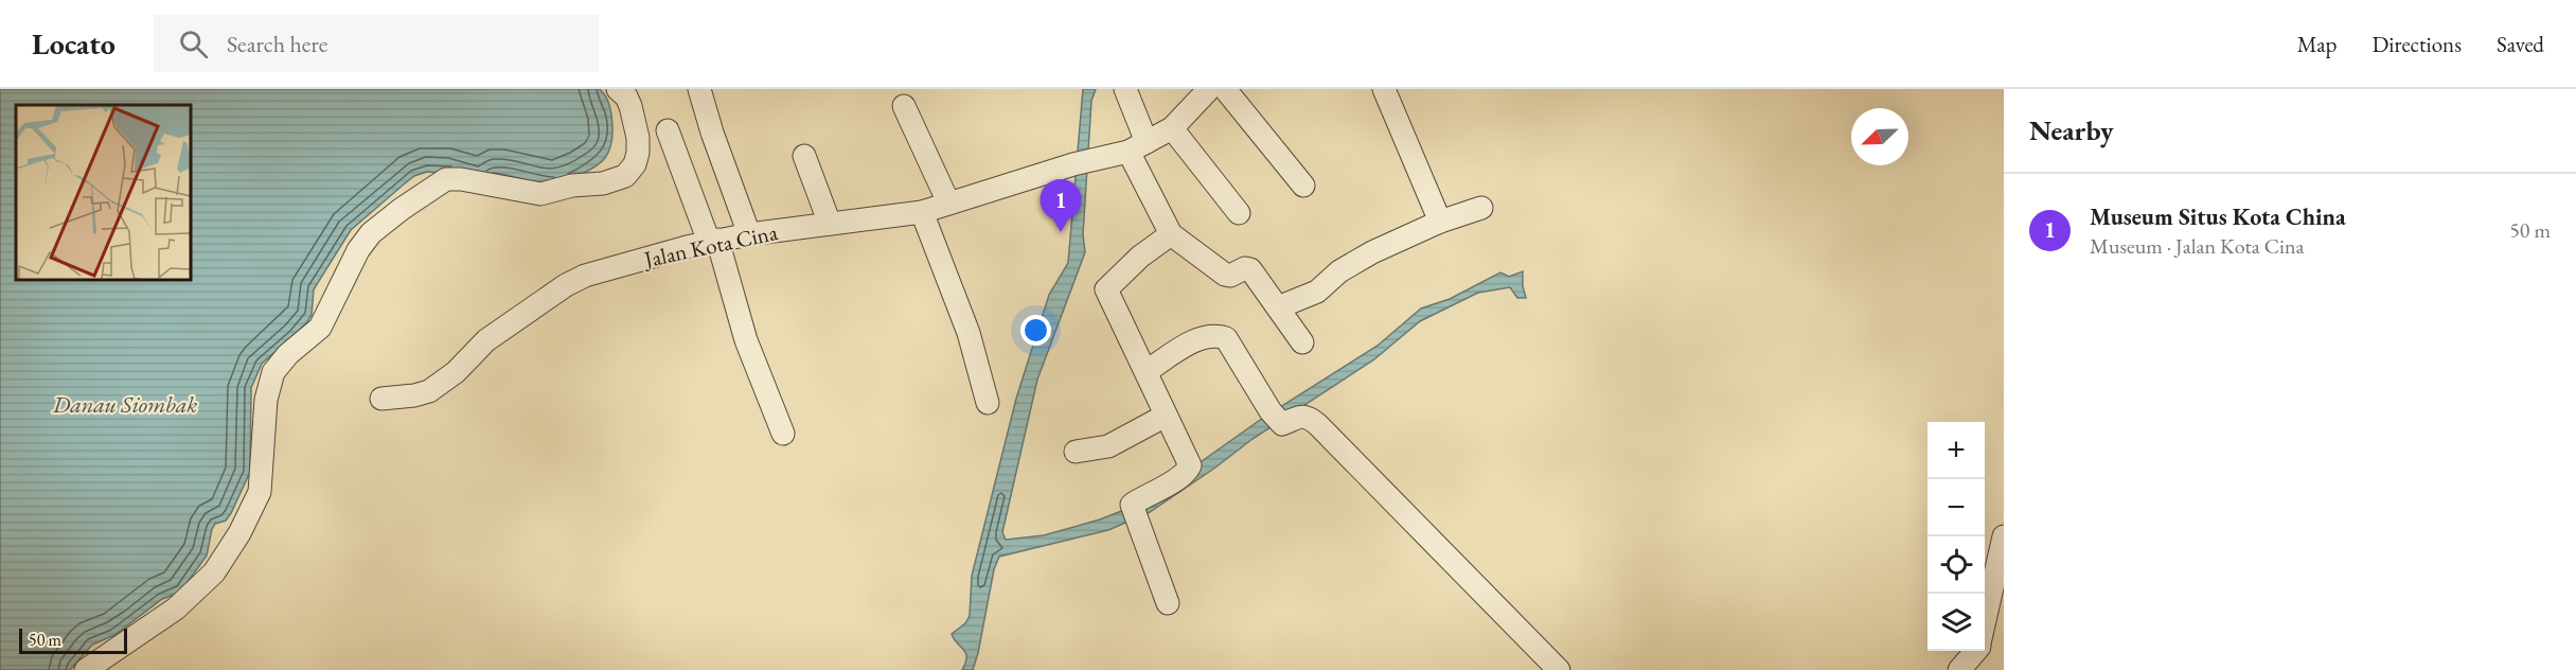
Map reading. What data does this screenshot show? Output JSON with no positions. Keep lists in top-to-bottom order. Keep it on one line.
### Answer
{"streets":{"street":["Jalan Kota Cina"]},"water":["Danau Siombak"],"scale_bar":"50 m","north":"bottom left","page":{"header":"Locato","search":"Search here","nav":["Map","Directions","Saved"],"heading":"Nearby","list":[{"mark":"1","name":"Museum Situs Kota China","note":"Museum · Jalan Kota Cina","value":"50 m"}],"pins":"1","map_buttons":["+","−"],"scale":"50 m"}}
